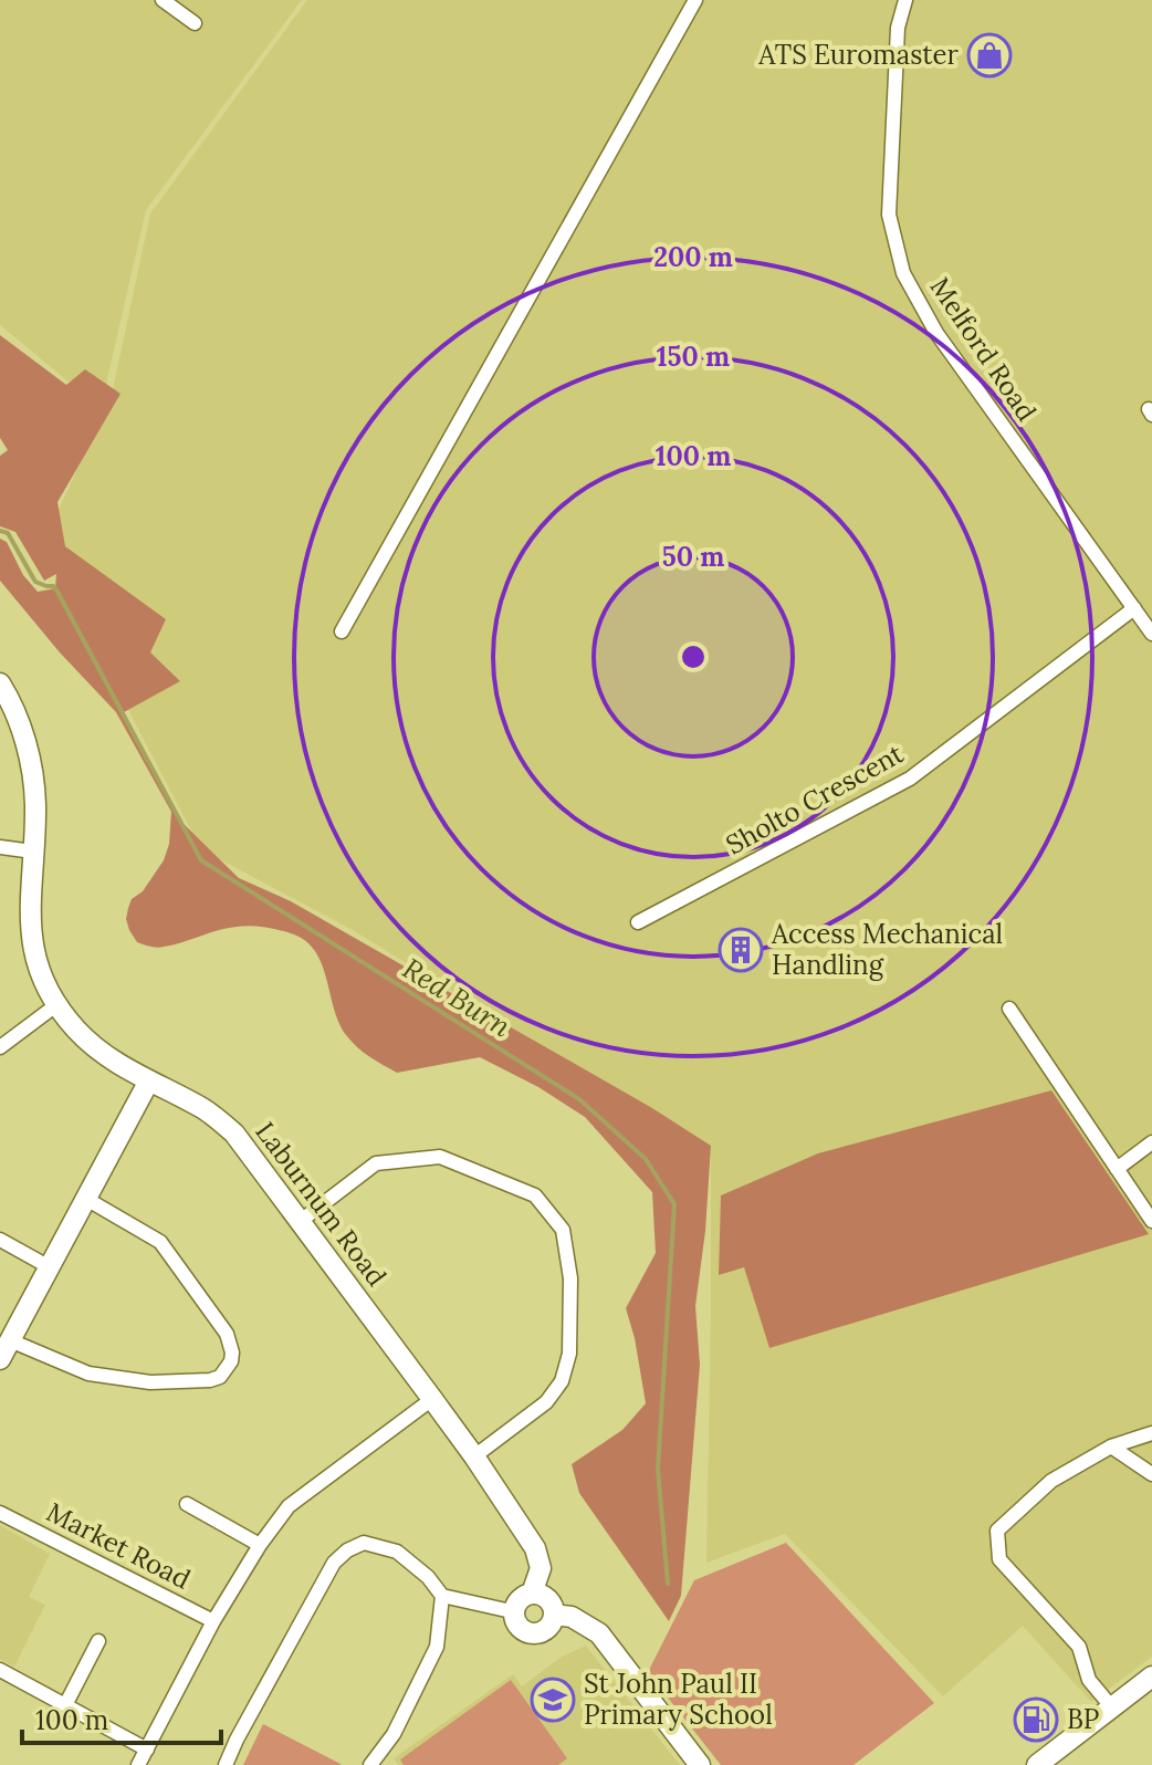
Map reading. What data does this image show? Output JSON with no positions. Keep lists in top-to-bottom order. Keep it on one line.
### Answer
{"streets":{"street":["Melford Road","Sholto Crescent","Laburnum Road","Market Road"]},"crossings":[["Melford Road","Sholto Crescent"]],"water":["Red Burn"],"places":{"shop":["ATS Euromaster"],"building":["Access Mechanical Handling"],"school or university":["St John Paul II Primary School"],"fuel station":["BP"]},"scale_bar":"100 m","rings":["200 m","150 m","100 m","50 m"]}
